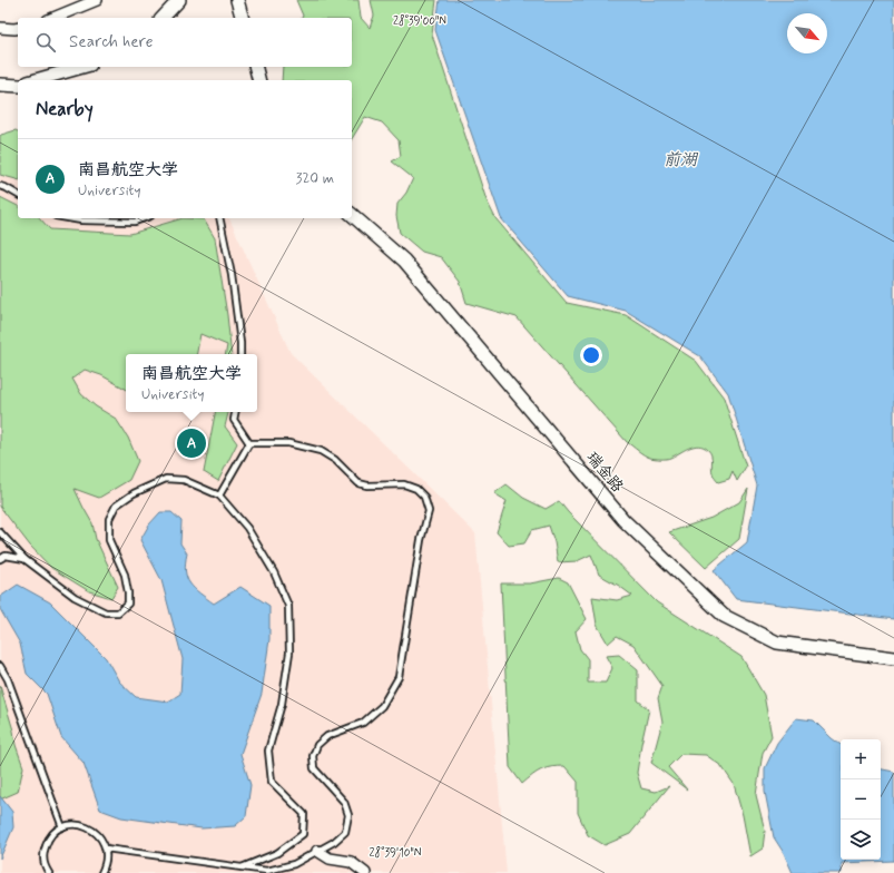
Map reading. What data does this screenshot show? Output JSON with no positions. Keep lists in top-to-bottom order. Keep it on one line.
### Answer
{"streets":{"street":["瑞金路"]},"water":["前湖"],"north":"bottom right","page":{"search":"Search here","heading":"Nearby","list":[{"mark":"A","name":"南昌航空大学","note":"University","value":"320 m"}],"popup":["南昌航空大学","University"],"pins":"A","map_buttons":["+","−"]},"coordinates":["28°39'00\"N","28°39'10\"N"]}
